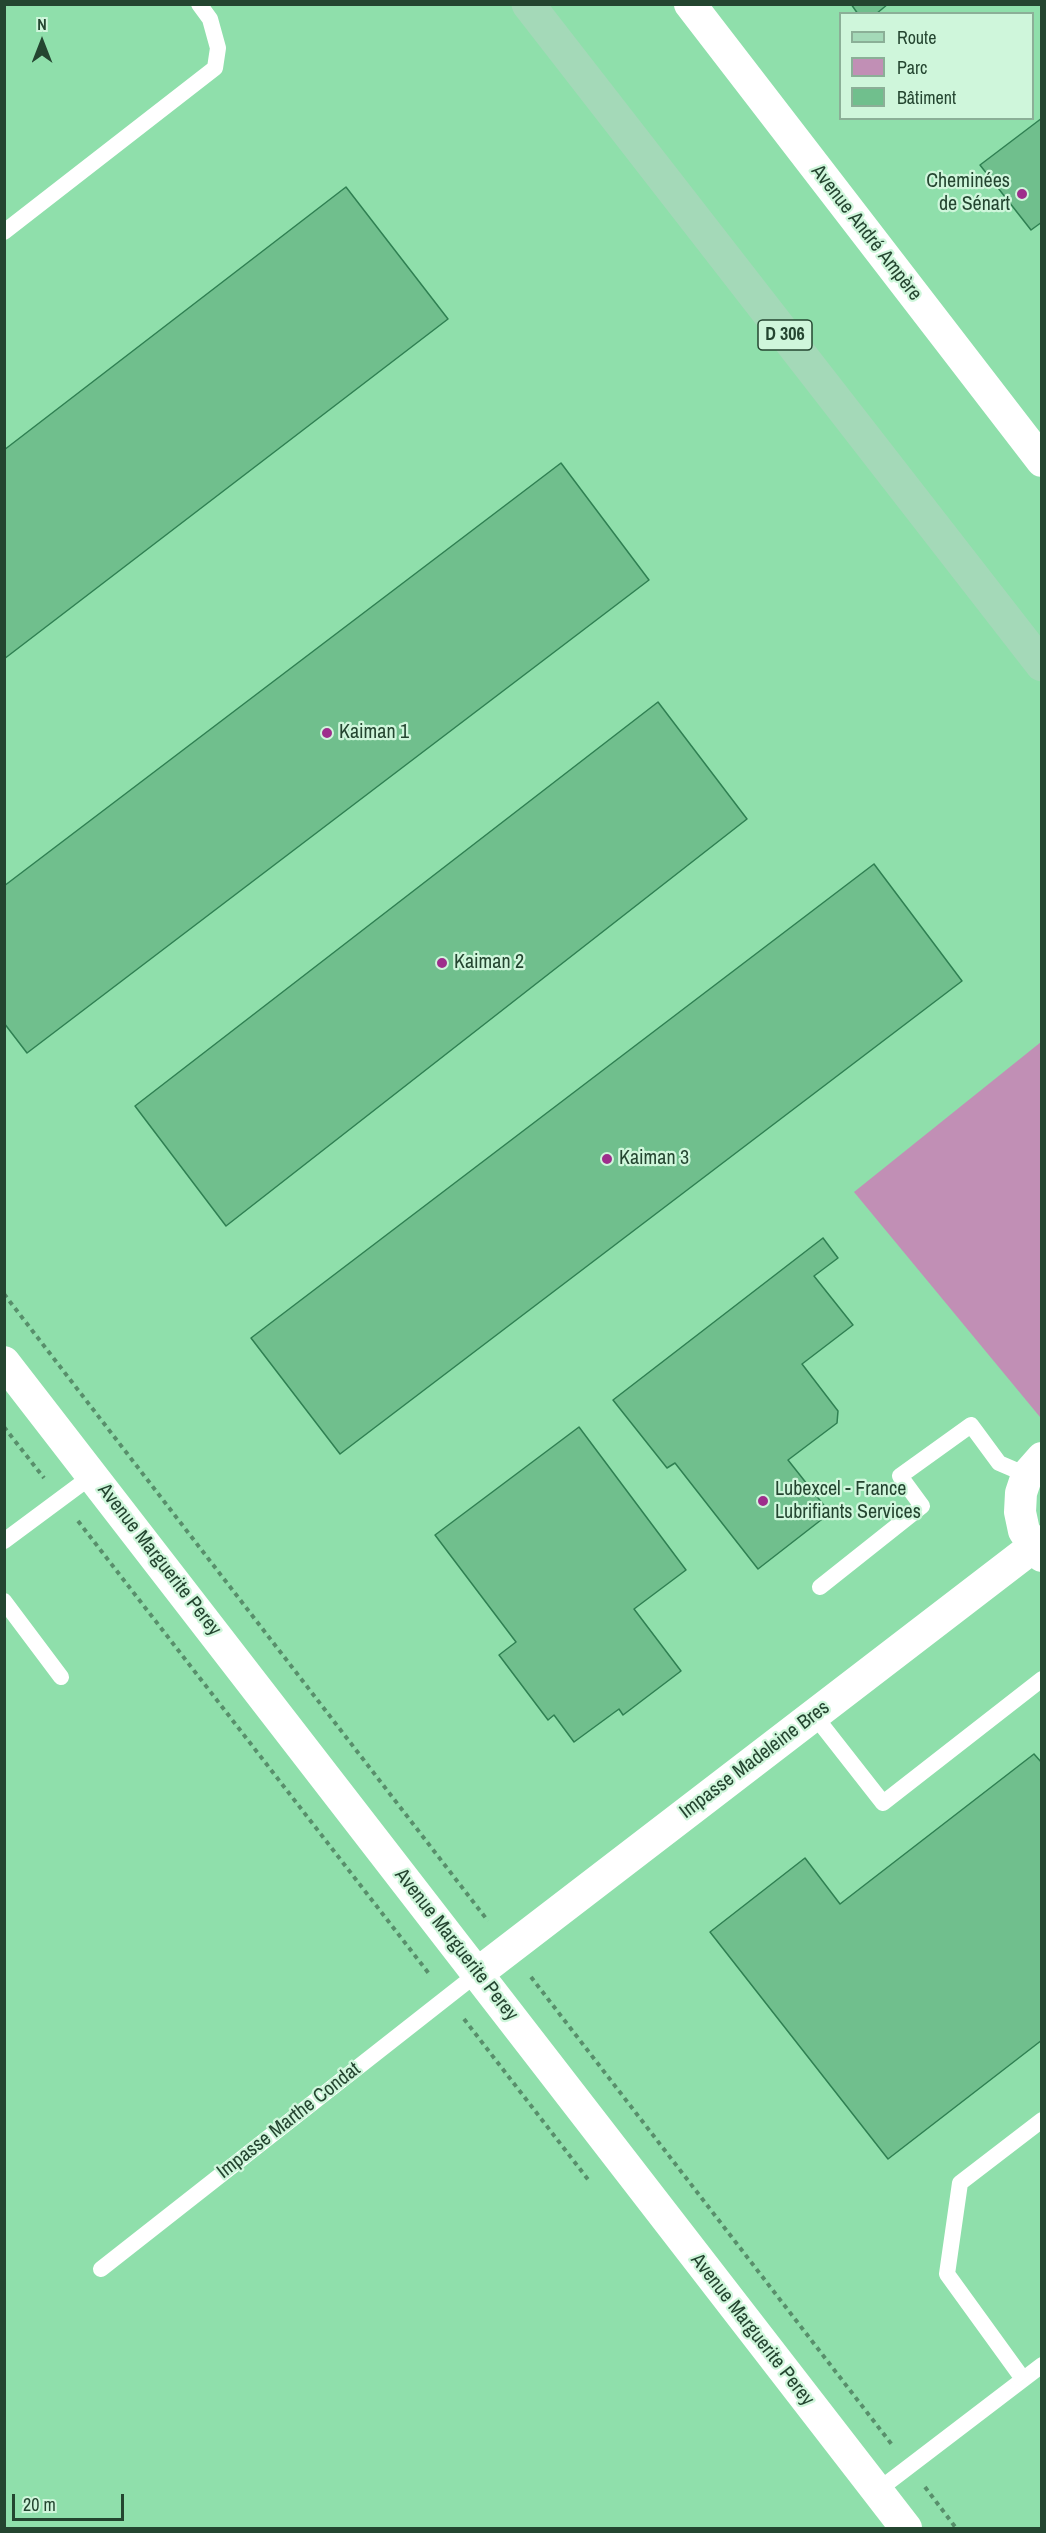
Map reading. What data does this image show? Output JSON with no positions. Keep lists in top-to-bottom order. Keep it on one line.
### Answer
{"streets":{"main road":["D 306"],"street":["Avenue André Ampère","Avenue Marguerite Perey","Impasse Madeleine Bres"],"lane":["Impasse Marthe Condat"]},"crossings":[["Avenue Marguerite Perey","Impasse Madeleine Bres"],["Avenue Marguerite Perey","Impasse Marthe Condat"],["Impasse Madeleine Bres","Impasse Marthe Condat"]],"places":["Cheminées de Sénart","Kaiman 1","Kaiman 2","Kaiman 3","Lubexcel - France Lubrifiants Services"],"legend":["Route","Parc","Bâtiment"],"scale_bar":"20 m","north":"top"}
